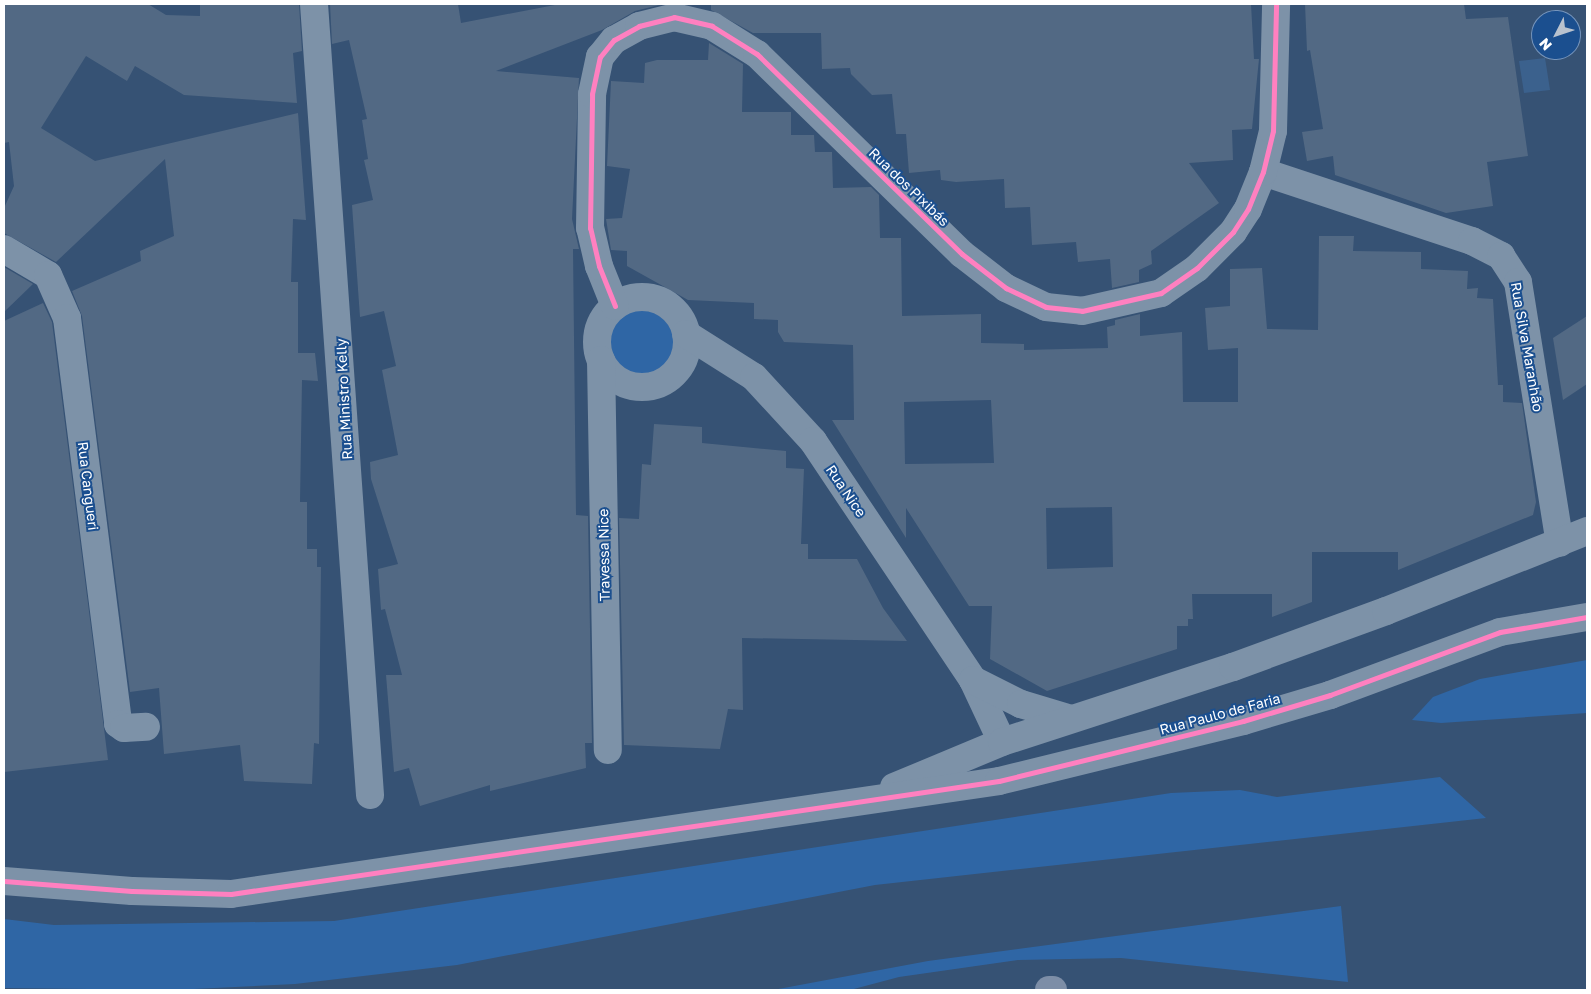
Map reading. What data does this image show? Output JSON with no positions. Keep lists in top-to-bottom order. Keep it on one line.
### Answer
{"streets":{"street":["Rua dos Pixibás","Rua Silva Maranhão","Rua Ministro Kelly","Rua Cangueri","Rua Nice","Travessa Nice","Rua Paulo de Faria"]},"crossings":[["Rua dos Pixibás","Rua Silva Maranhão"],["Rua dos Pixibás","Rua Nice"],["Rua dos Pixibás","Travessa Nice"],["Rua Nice","Travessa Nice"]],"north":"bottom left"}
